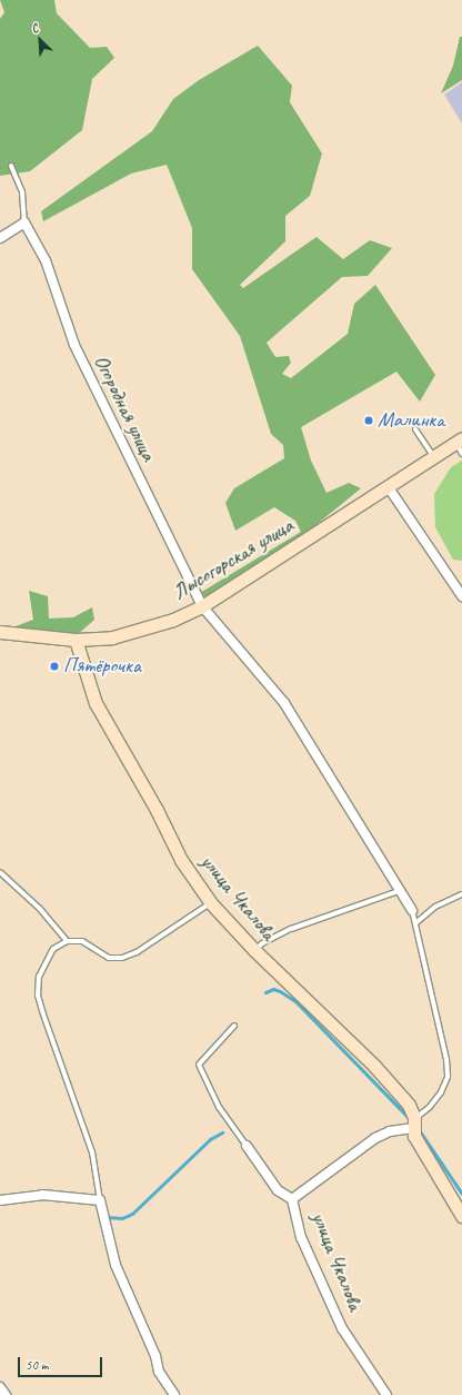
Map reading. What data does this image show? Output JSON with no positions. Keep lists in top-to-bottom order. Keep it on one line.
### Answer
{"streets":{"street":["Огородная улица","Лысогорская улица","улица Чкалова"]},"crossings":[["Огородная улица","Лысогорская улица"],["Лысогорская улица","улица Чкалова"]],"places":["Малинка","Пятёрочка"],"scale_bar":"50 m","north":"top left"}
